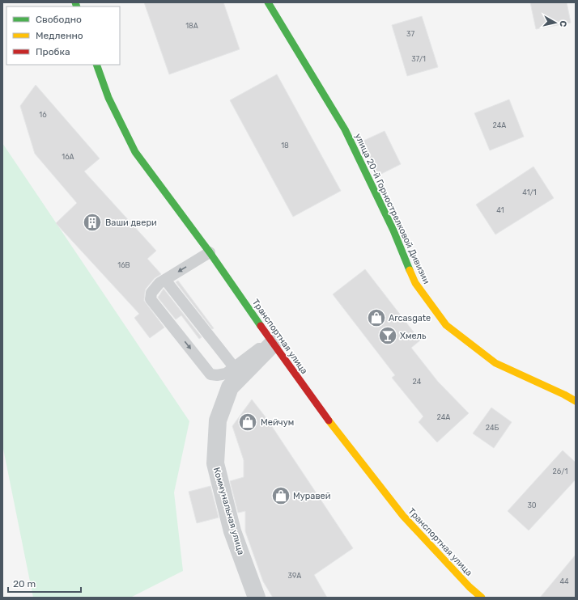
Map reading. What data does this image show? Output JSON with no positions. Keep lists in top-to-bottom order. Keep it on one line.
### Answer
{"streets":{"main road":["улица 20-й Горнострелковой Дивизии","Транспортная улица"],"street":["Коммунальная улица"]},"crossings":[["Транспортная улица","Коммунальная улица"]],"places":{"building":["Ваши двери"],"shop":["Arcasgate","Мейчум","Муравей"],"bar":["Хмель"]},"house_numbers":["18А","37","37/1","16","24А","18","16А","41/1","41","16В","24","24А","24Б","26/1","30","39А","44"],"legend":["Свободно","Медленно","Пробка"],"scale_bar":"20 m","north":"right"}
